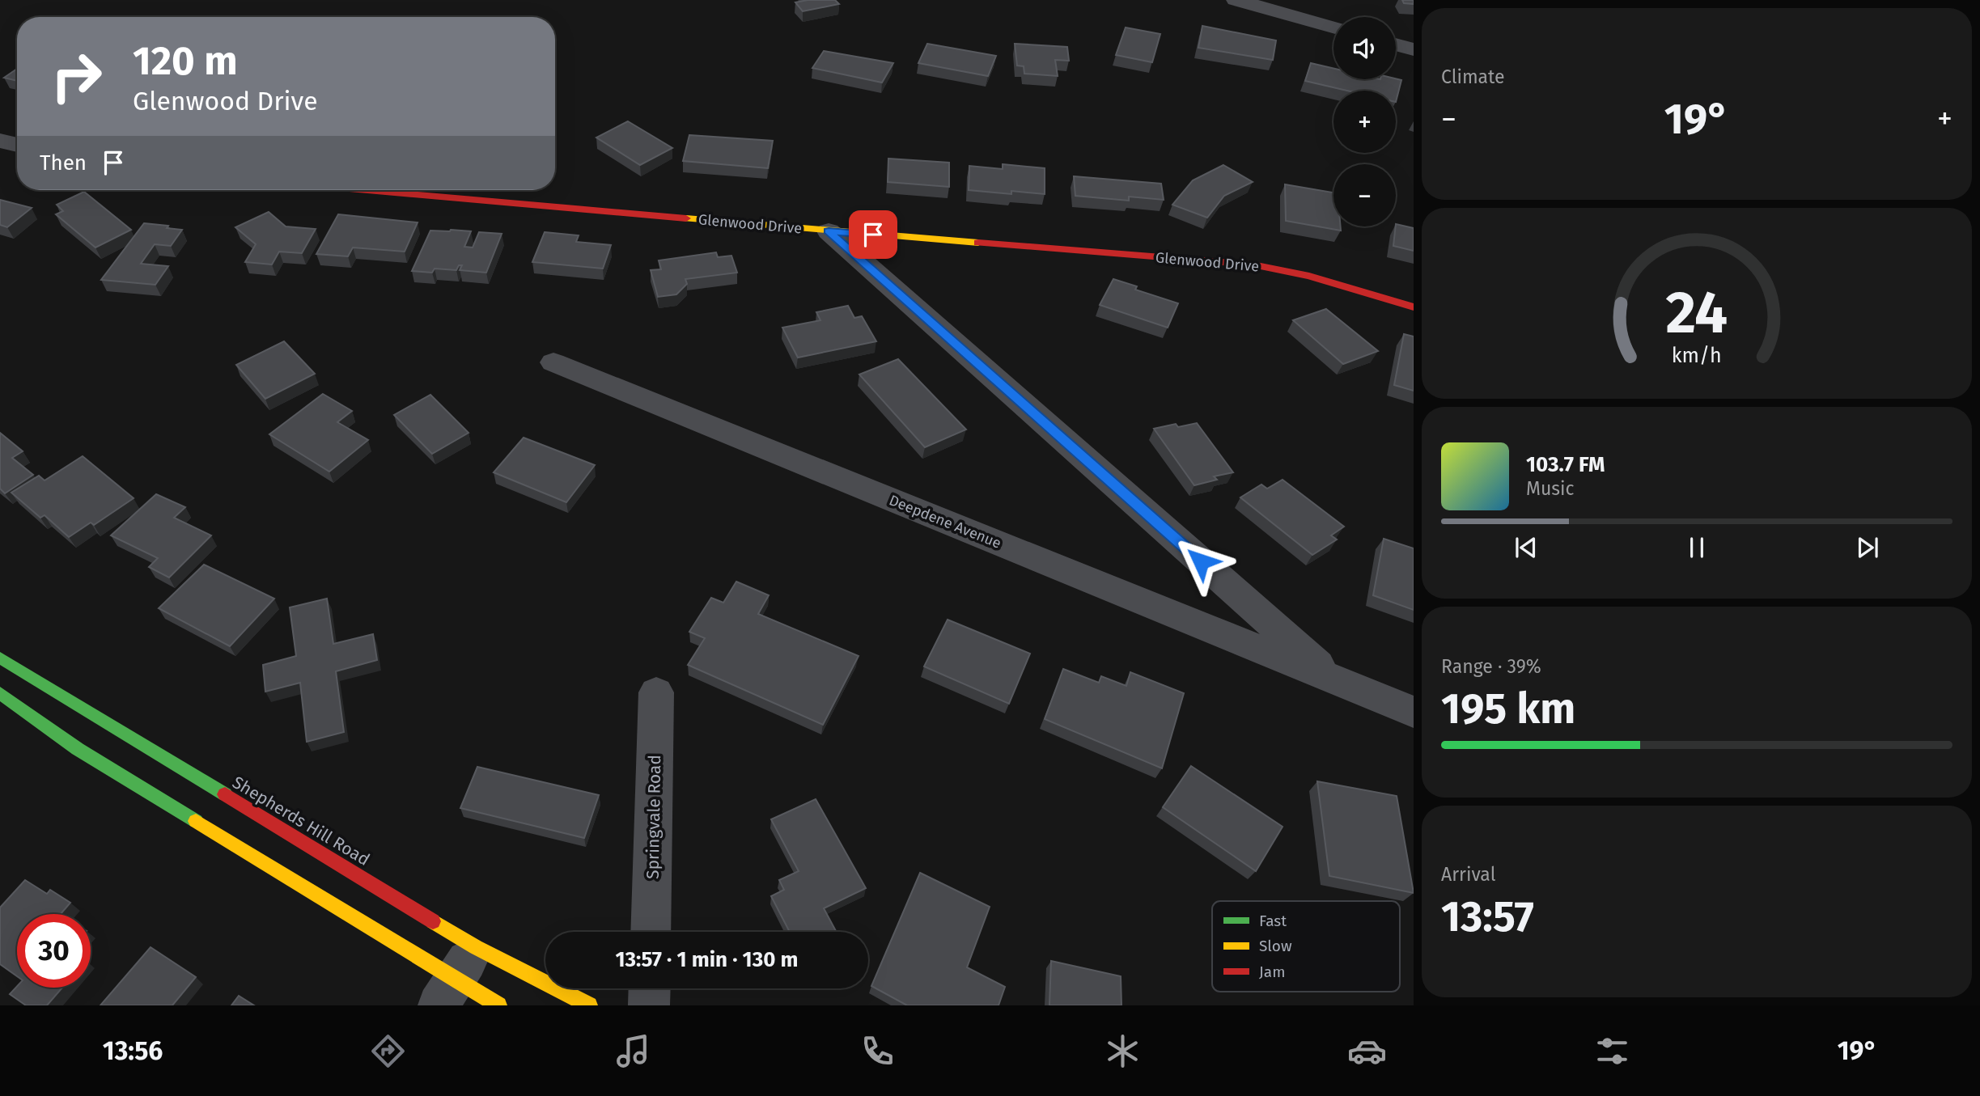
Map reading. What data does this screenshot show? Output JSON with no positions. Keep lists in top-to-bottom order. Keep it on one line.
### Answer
{"streets":{"street":["Glenwood Drive","Deepdene Avenue","Springvale Road","Shepherds Hill Road"]},"crossings":[["Glenwood Drive","Deepdene Avenue"]],"legend":["Fast","Slow","Jam"],"page":{"tile":["Climate",["Range · 39%","195 km"],["Arrival","13:57"]],"map_buttons":["+","−"],"turn":["120 m","Glenwood Drive"],"heat":["−","19°","+"],"then":"Then","song":["103.7 FM","Music"],"limit":"30","trip":"13:57 · 1 min · 130 m","tabs":["13:56","19°"],"gauge":["24","km/h"]}}
